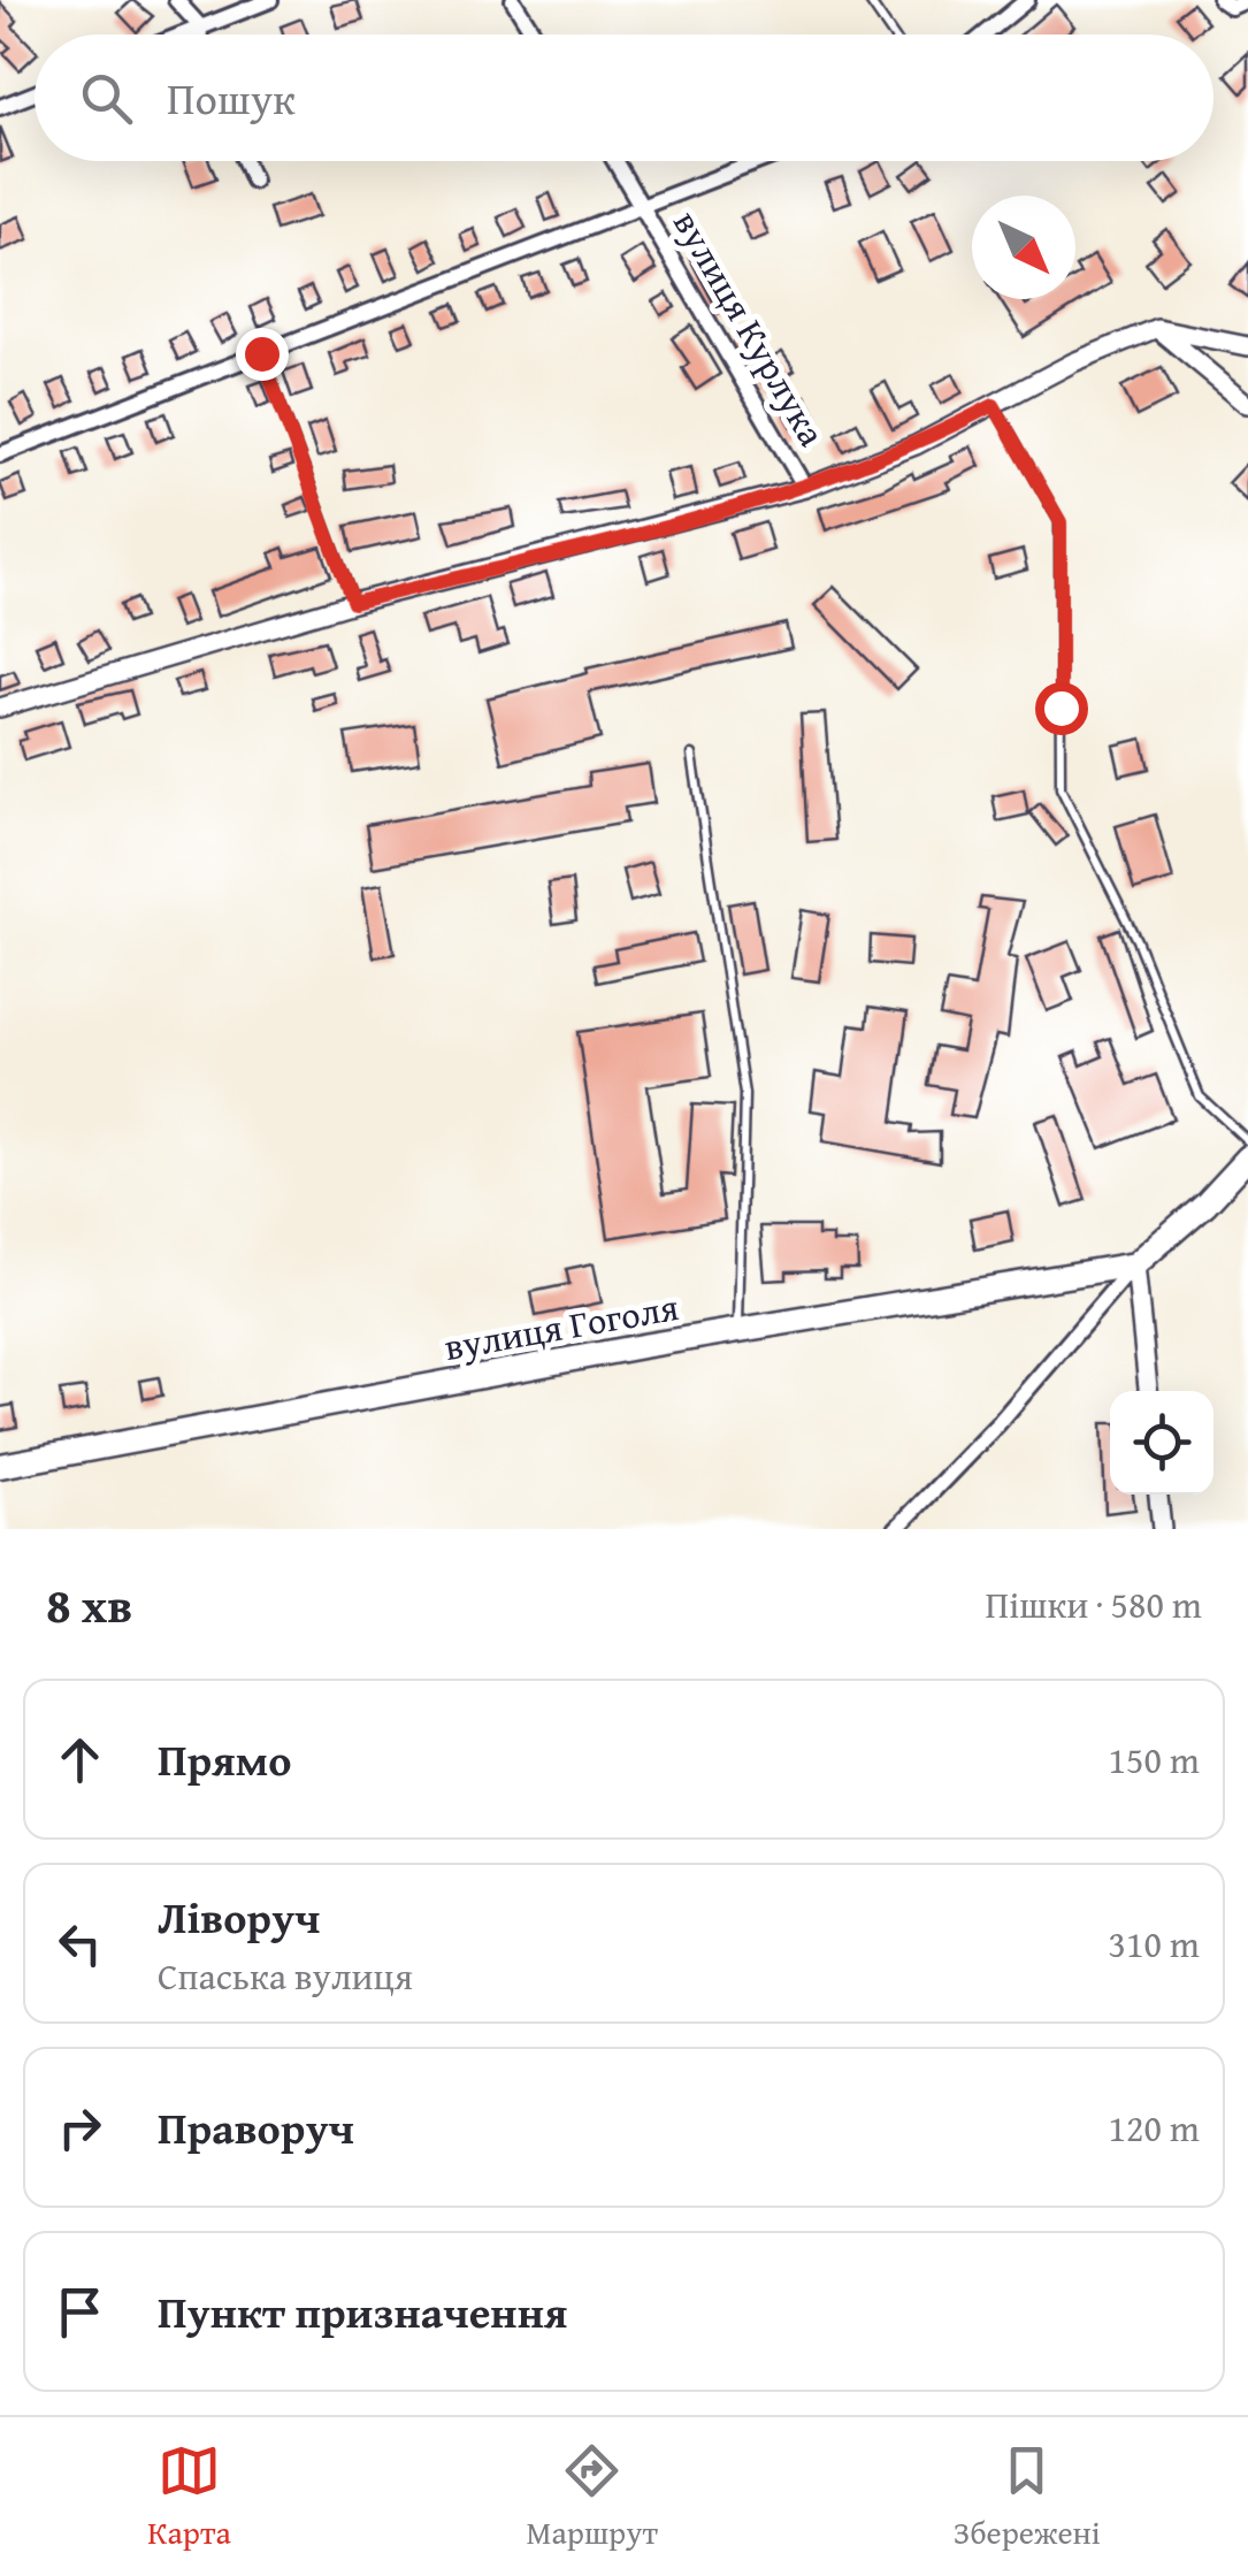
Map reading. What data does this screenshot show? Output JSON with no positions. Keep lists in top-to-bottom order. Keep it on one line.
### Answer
{"streets":{"main road":["вулиця Гоголя"],"street":["вулиця Курлука"]},"north":"bottom right","page":{"search":"Пошук","heading":["8 хв","Пішки · 580 m"],"list":[["Прямо","150 m"],["Ліворуч","Спаська вулиця","310 m"],["Праворуч","120 m"],"Пункт призначення"],"nav":["Карта","Маршрут","Збережені"]}}
